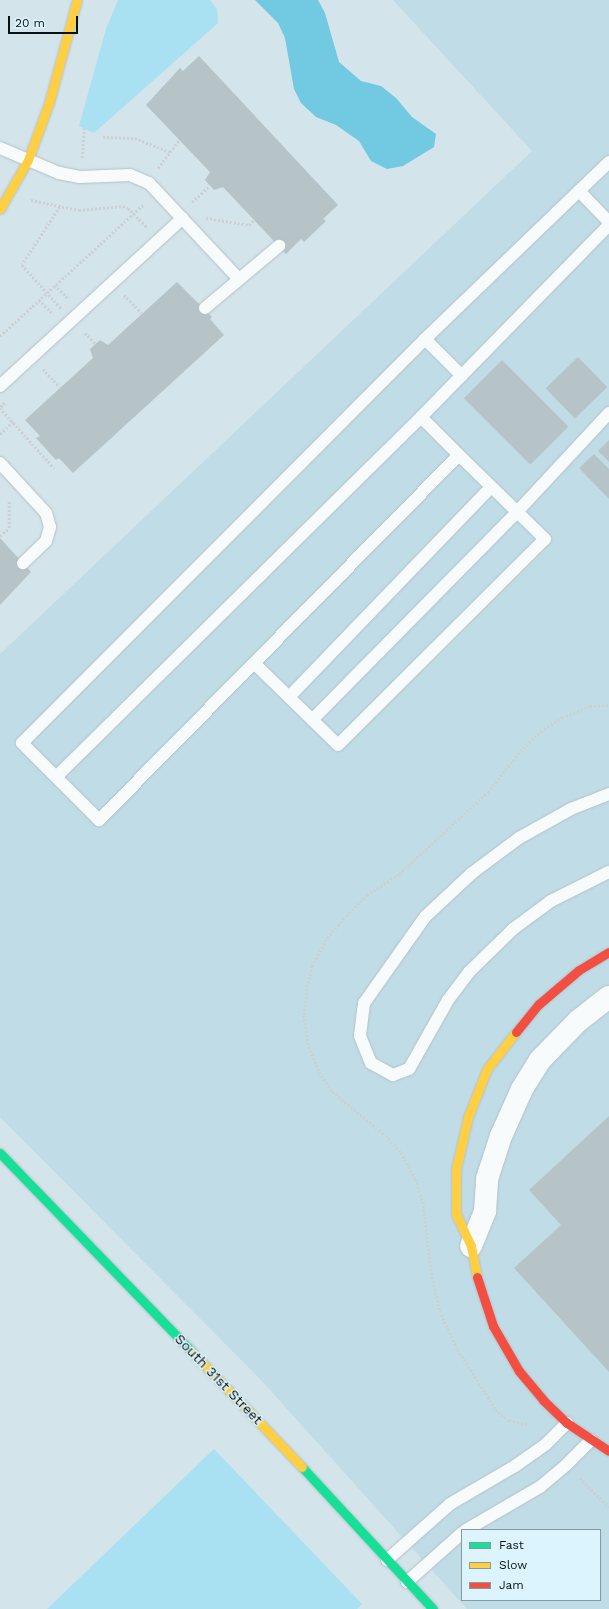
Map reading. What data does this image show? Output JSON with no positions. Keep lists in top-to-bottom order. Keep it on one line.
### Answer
{"streets":{"street":["South 31st Street"]},"legend":["Fast","Slow","Jam"],"scale_bar":"20 m"}
